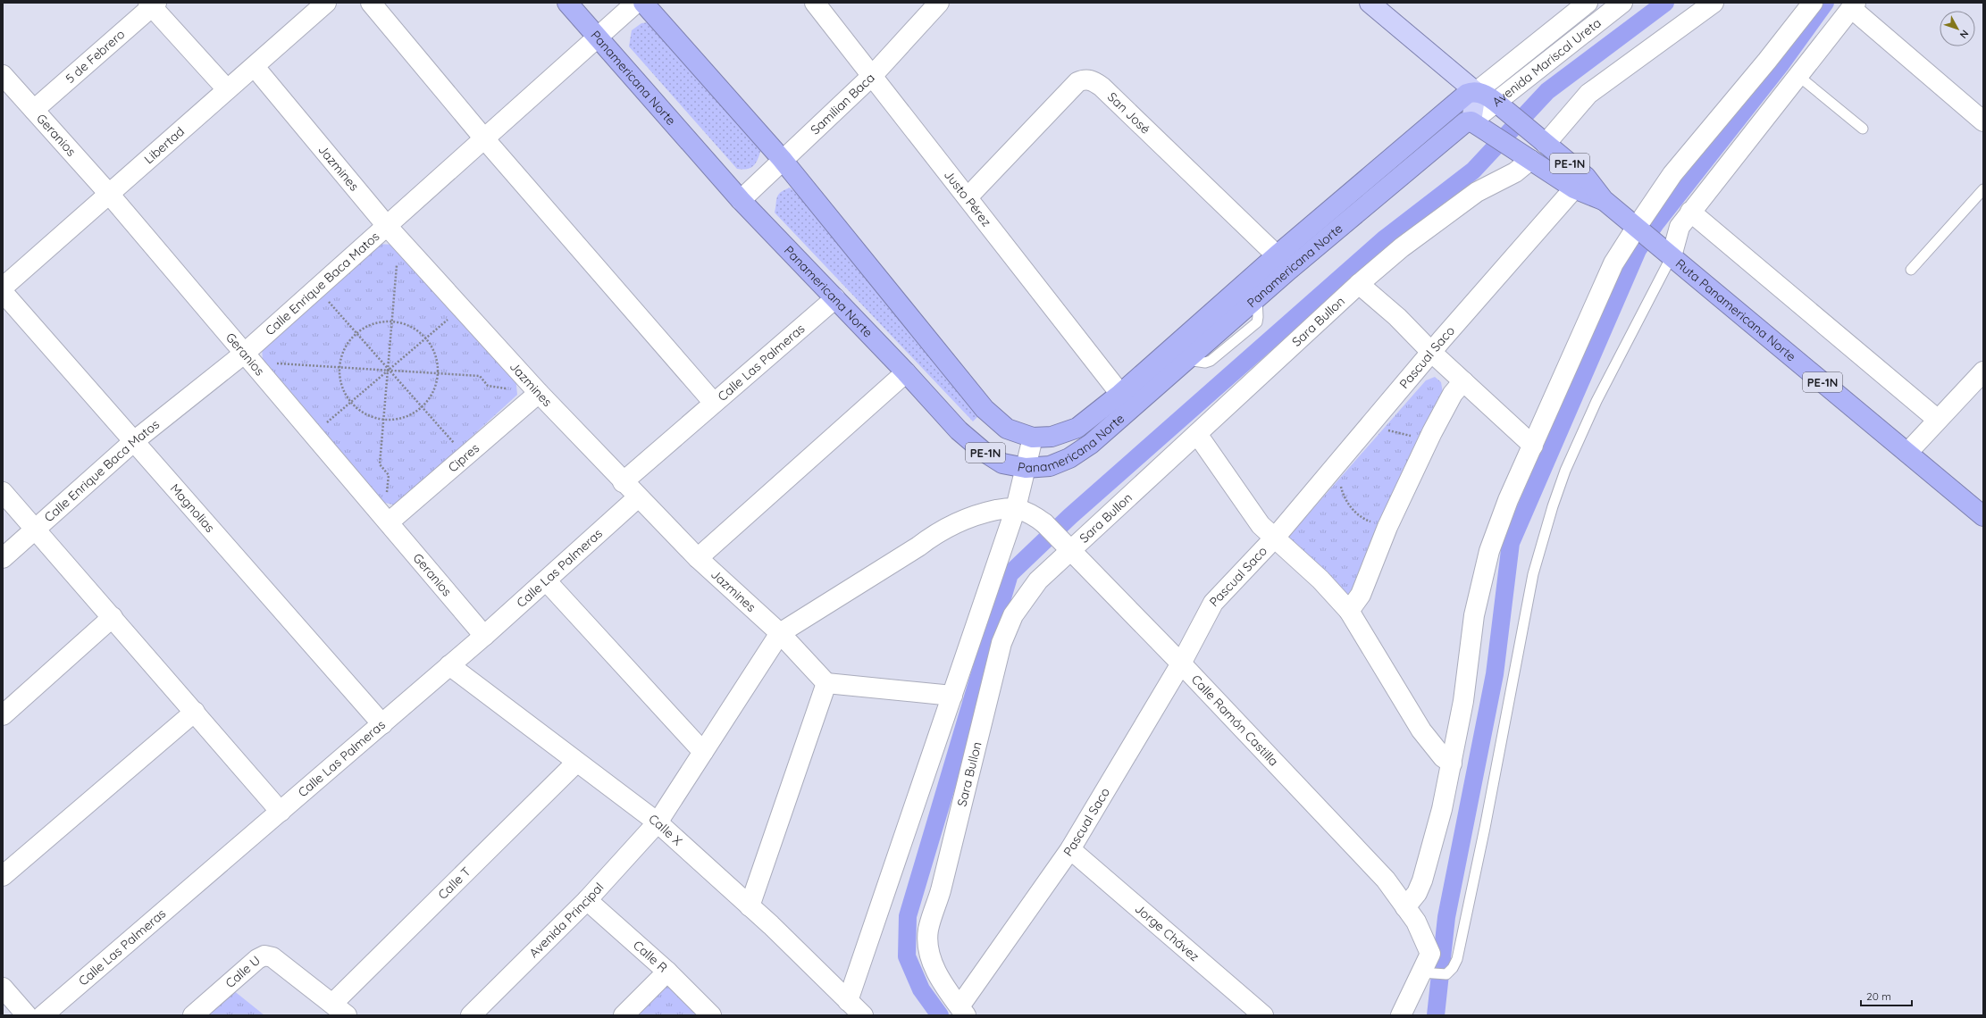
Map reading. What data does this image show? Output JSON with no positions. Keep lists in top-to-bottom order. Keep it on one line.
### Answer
{"streets":{"highway":["Panamericana Norte","PE-1N","Ruta Panamericana Norte"],"street":["5 de Febrero","Avenida Mariscal Ureta","Samilian Baca","San José","Geranios","Libertad","Jazmines","Justo Pérez","Calle Enrique Baca Matos","Sara Bullon","Pascual Saco","Calle Las Palmeras","Cipres","Magnolias","Calle Ramón Castilla","Calle X","Calle T","Avenida Principal","Jorge Chávez","Calle R","Calle U"]},"crossings":[["5 de Febrero","Geranios"],["Avenida Mariscal Ureta","Panamericana Norte"],["Avenida Mariscal Ureta","PE-1N"],["Avenida Mariscal Ureta","Ruta Panamericana Norte"],["Panamericana Norte","Samilian Baca"],["Panamericana Norte","San José"],["Panamericana Norte","PE-1N"],["Panamericana Norte","Justo Pérez"],["Panamericana Norte","Calle Enrique Baca Matos"],["Panamericana Norte","Ruta Panamericana Norte"],["Panamericana Norte","Calle Las Palmeras"],["Samilian Baca","Justo Pérez"],["San José","Justo Pérez"],["Geranios","Libertad"],["Geranios","Calle Enrique Baca Matos"],["Geranios","Calle Las Palmeras"],["Geranios","Cipres"],["Libertad","Jazmines"],["PE-1N","Ruta Panamericana Norte"],["Jazmines","Calle Enrique Baca Matos"],["Jazmines","Calle Las Palmeras"],["Jazmines","Cipres"],["Jazmines","Avenida Principal"],["Calle Enrique Baca Matos","Magnolias"],["Ruta Panamericana Norte","Sara Bullon"],["Ruta Panamericana Norte","Pascual Saco"],["Sara Bullon","Pascual Saco"],["Sara Bullon","Calle Ramón Castilla"],["Pascual Saco","Calle Ramón Castilla"],["Pascual Saco","Jorge Chávez"],["Calle Las Palmeras","Magnolias"],["Calle Las Palmeras","Calle X"],["Calle X","Calle T"],["Calle X","Avenida Principal"],["Calle T","Calle U"],["Avenida Principal","Calle R"]],"scale_bar":"20 m","north":"bottom right"}
